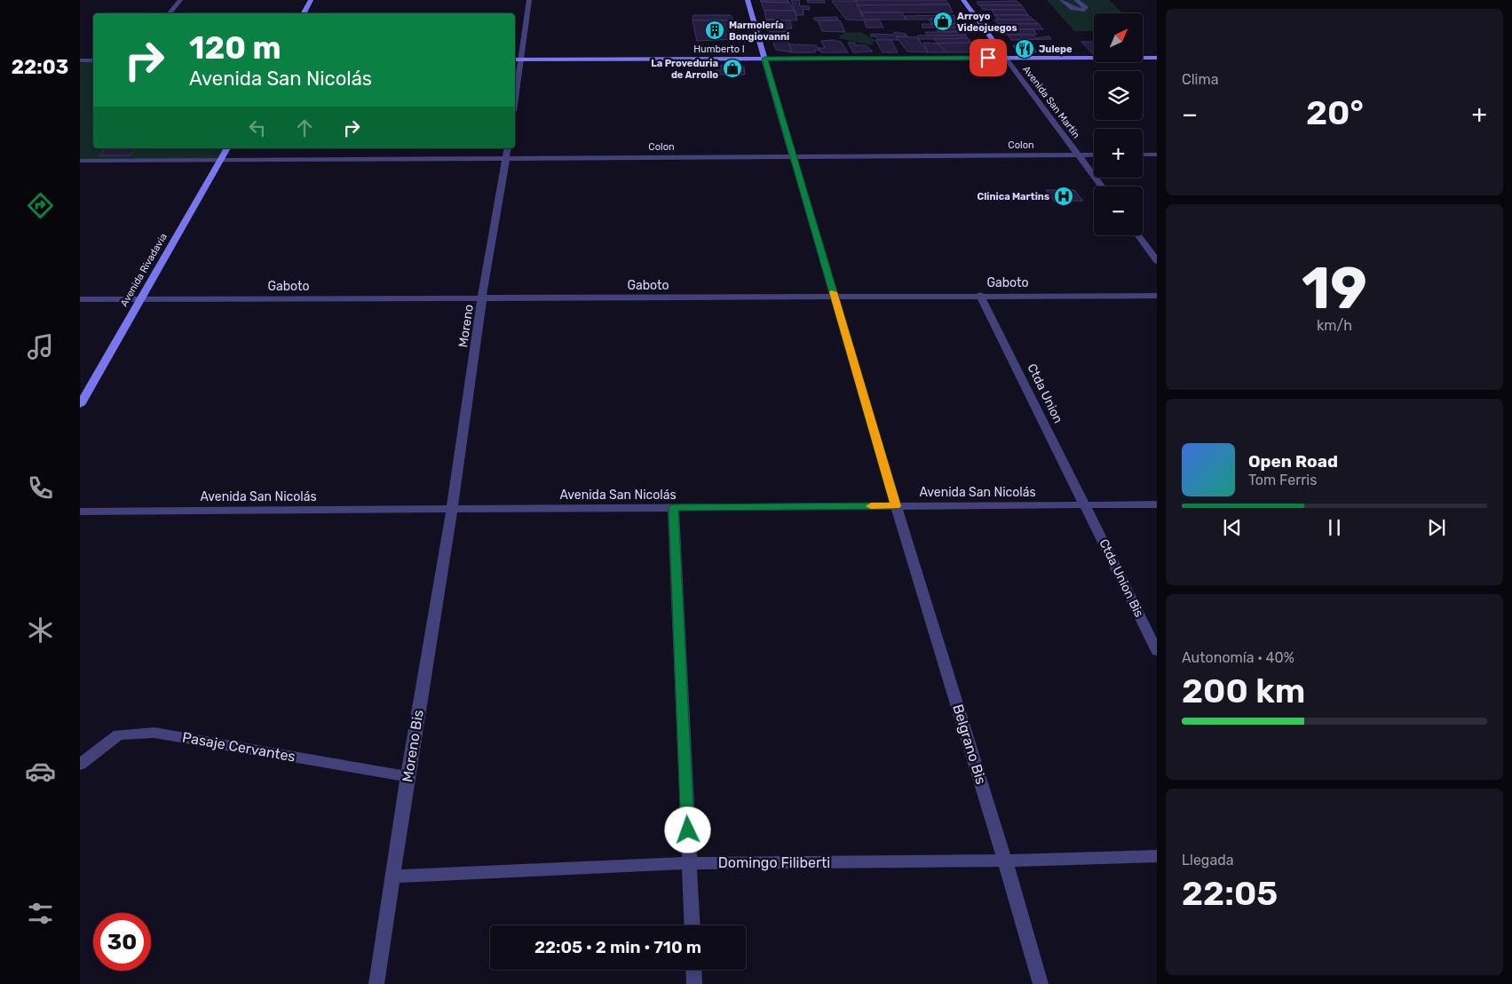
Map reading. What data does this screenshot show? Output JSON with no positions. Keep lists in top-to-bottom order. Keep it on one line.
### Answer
{"streets":{"street":["Humberto I","Avenida San Martín","Colon","Avenida Rivadavia","Gaboto","Moreno","Ctda Union","Avenida San Nicolás","Ctda Union Bis","Belgrano Bis","Moreno Bis","Pasaje Cervantes","Domingo Filiberti"]},"crossings":[["Humberto I","Avenida San Martín"],["Humberto I","Belgrano Bis"],["Avenida San Martín","Colon"],["Colon","Avenida Rivadavia"],["Colon","Moreno"],["Colon","Belgrano Bis"],["Avenida Rivadavia","Gaboto"],["Gaboto","Moreno"],["Gaboto","Ctda Union"],["Gaboto","Belgrano Bis"],["Moreno","Avenida San Nicolás"],["Moreno","Moreno Bis"],["Ctda Union","Avenida San Nicolás"],["Ctda Union","Ctda Union Bis"],["Avenida San Nicolás","Ctda Union Bis"],["Avenida San Nicolás","Belgrano Bis"],["Avenida San Nicolás","Moreno Bis"],["Belgrano Bis","Domingo Filiberti"],["Moreno Bis","Pasaje Cervantes"],["Moreno Bis","Domingo Filiberti"]],"places":{"shop":["Arroyo Videojuegos","La Proveduria de Arrollo"],"building":["Marmolería Bongiovanni"],"restaurant":["Julepe"],"hospital":["Clinica Martins"]},"north":"top right","page":{"tabs":"22:03","tile":["Clima",["19","km/h"],["Autonomía · 40%","200 km"],["Llegada","22:05"]],"map_buttons":["+","−"],"turn":["120 m","Avenida San Nicolás"],"heat":["−","20°","+"],"song":["Open Road","Tom Ferris"],"limit":"30","trip":"22:05 · 2 min · 710 m"}}
